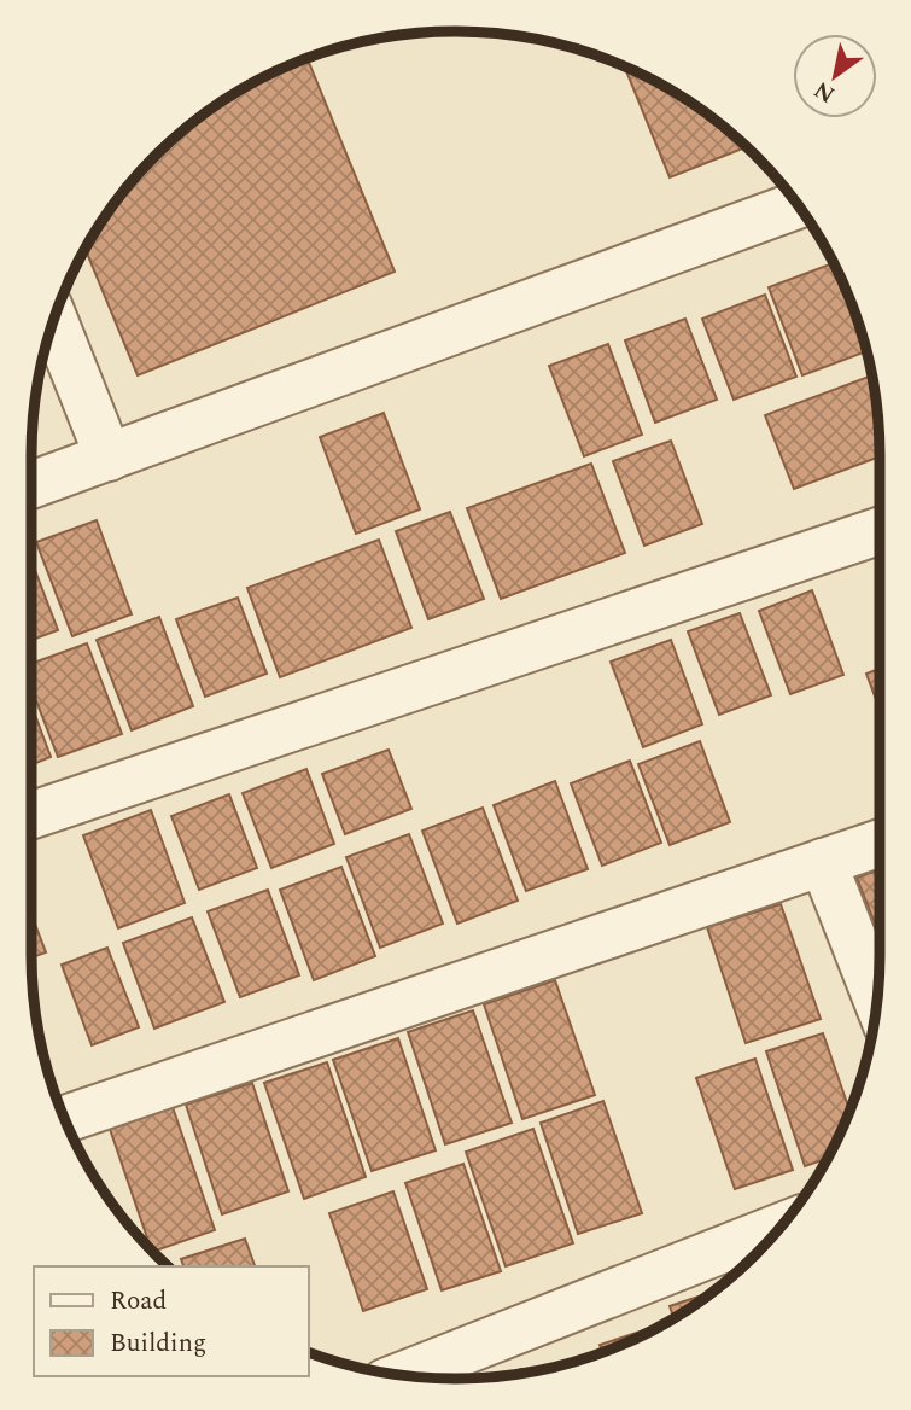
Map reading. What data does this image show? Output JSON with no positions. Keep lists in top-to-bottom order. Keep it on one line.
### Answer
{"legend":["Road","Building"],"north":"bottom left"}
